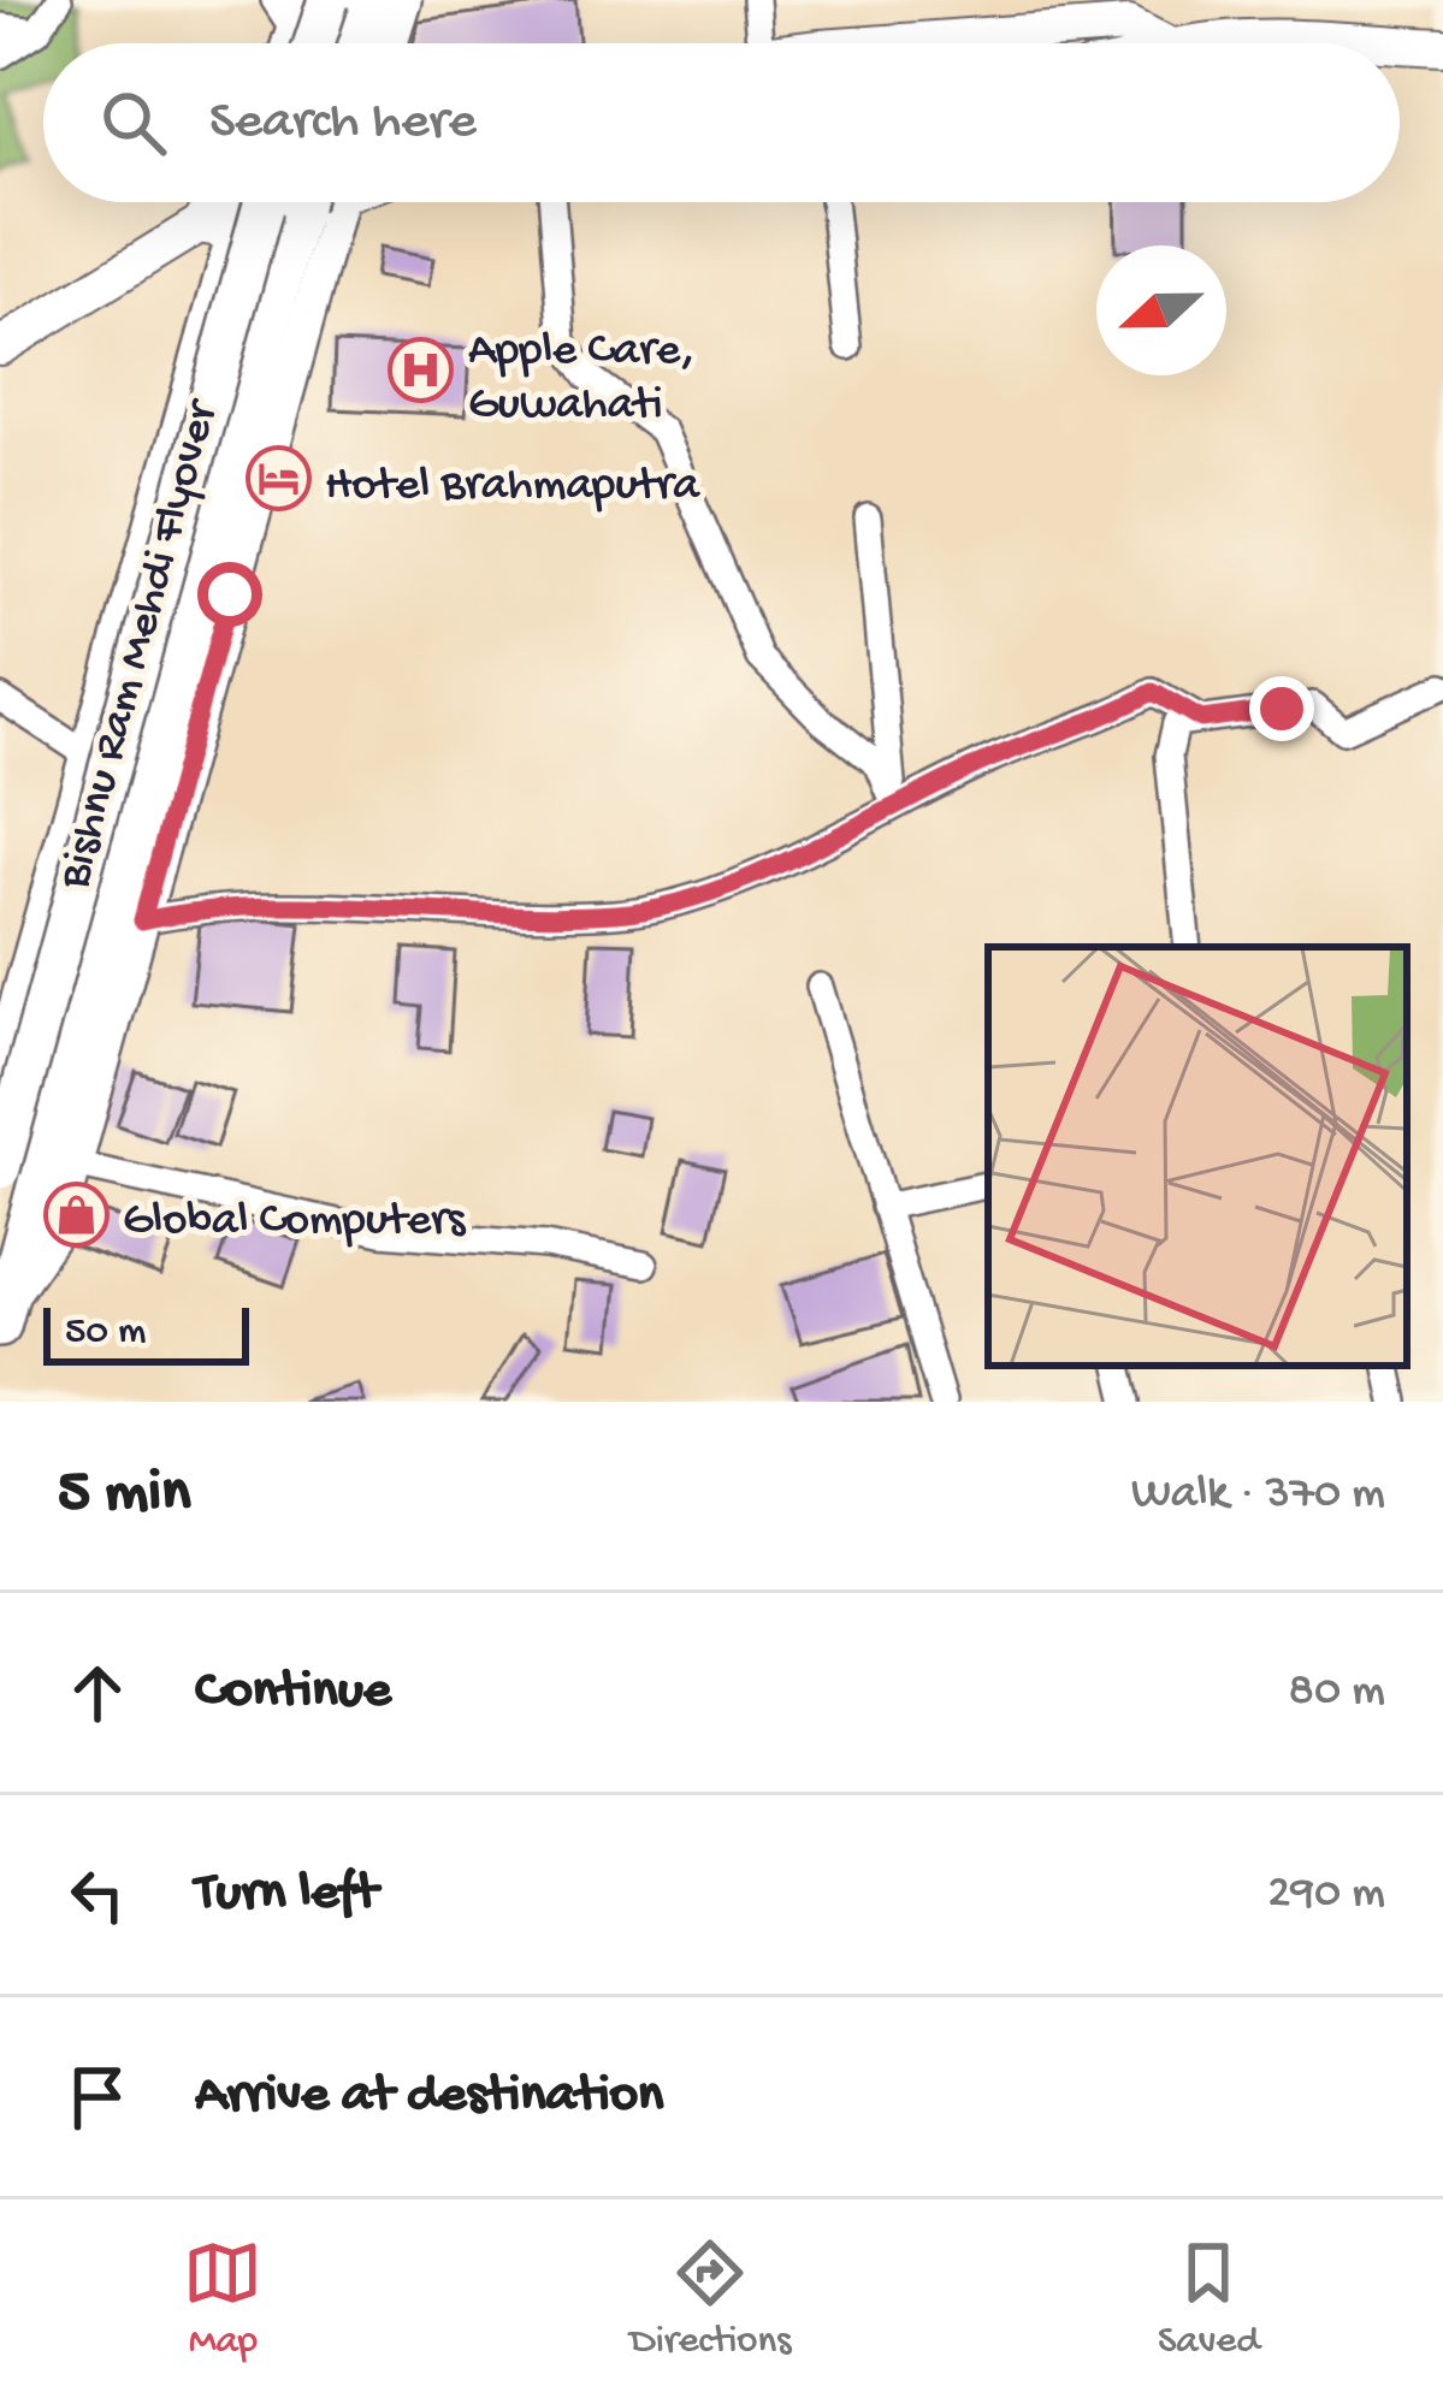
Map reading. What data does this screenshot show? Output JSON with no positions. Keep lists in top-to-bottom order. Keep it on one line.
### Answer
{"streets":{"main road":["Bishnu Ram Mehdi Flyover"]},"places":{"hospital":["Apple Care, Guwahati"],"hotel":["Hotel Brahmaputra"],"shop":["Global Computers"]},"scale_bar":"50 m","north":"left","page":{"search":"Search here","scale":"50 m","heading":["5 min","Walk · 370 m"],"list":[["Continue","80 m"],["Turn left","290 m"],"Arrive at destination"],"nav":["Map","Directions","Saved"]}}
